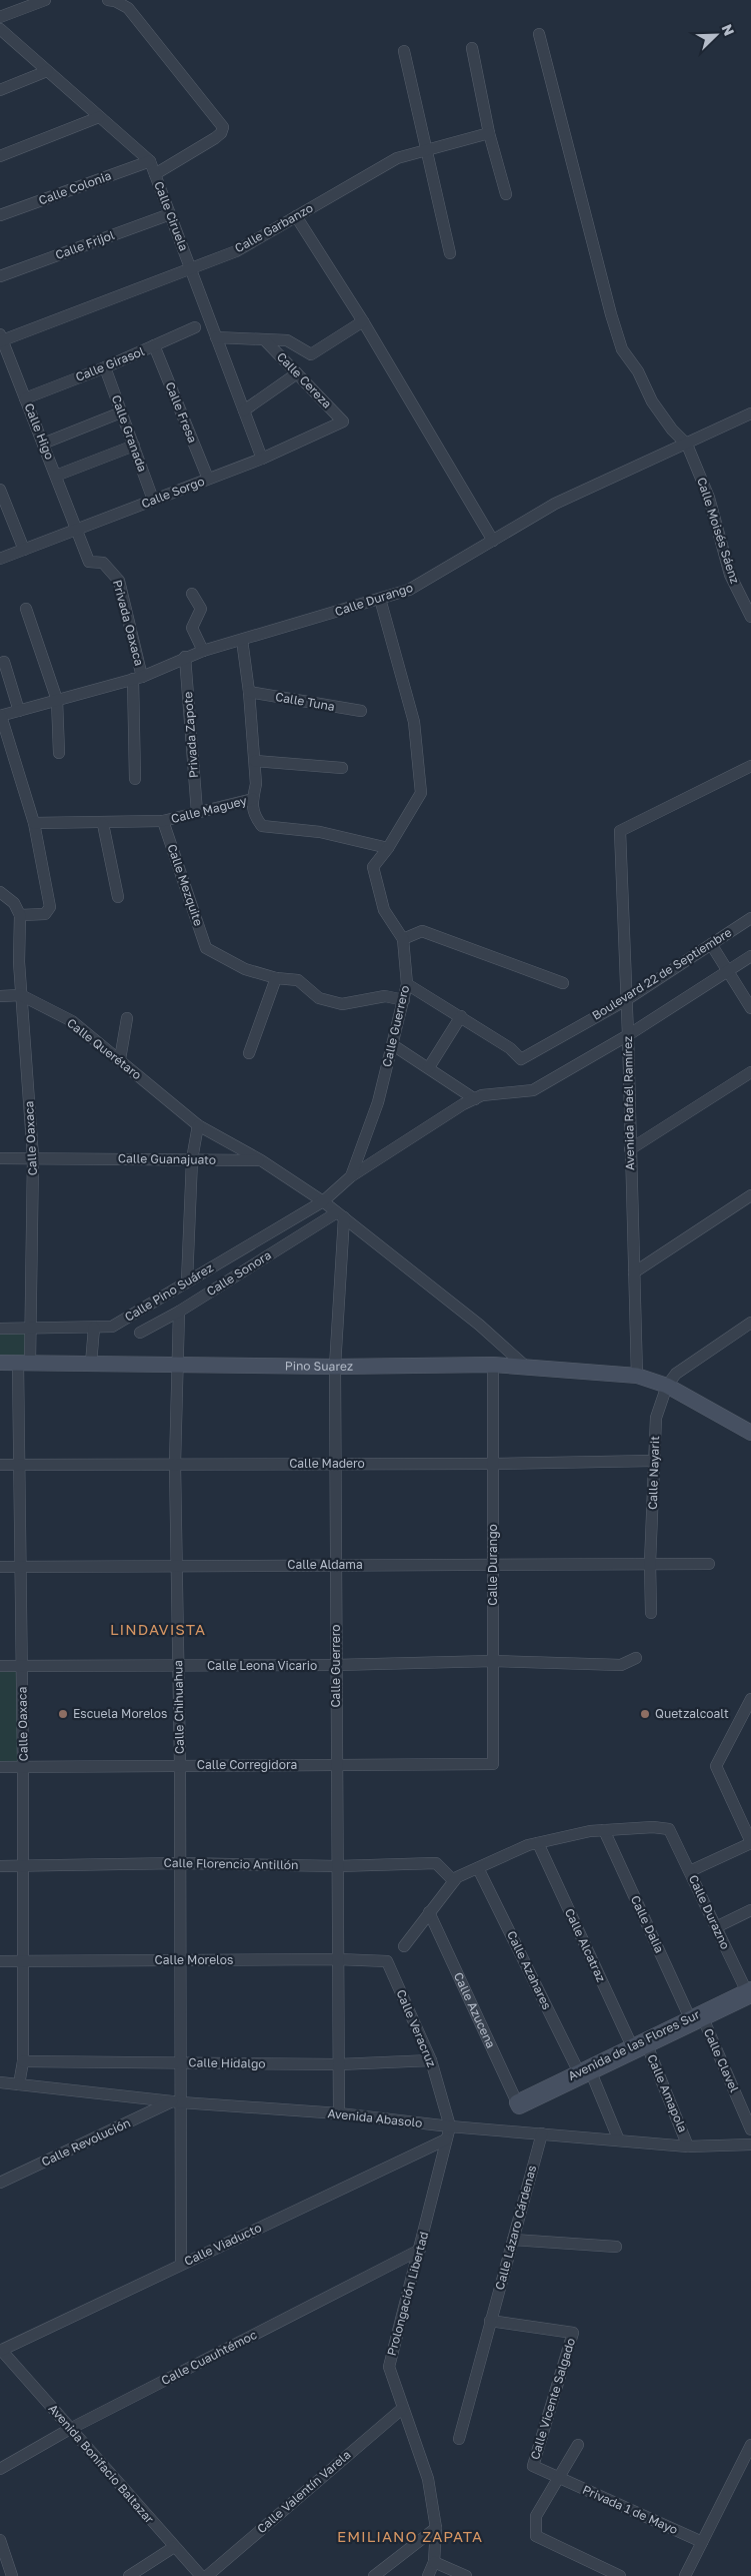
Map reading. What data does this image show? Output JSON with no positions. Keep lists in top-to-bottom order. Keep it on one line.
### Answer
{"streets":{"street":["Calle Colonia","Calle Ciruela","Calle Garbanzo","Calle Frijol","Calle Girasol","Calle Cereza","Calle Fresa","Calle Higo","Calle Granada","Calle Sorgo","Calle Moisés Sáenz","Calle Durango","Privada Oaxaca","Calle Tuna","Privada Zapote","Calle Maguey","Calle Mezquite","Boulevard 22 de Septiembre","Calle Guerrero","Calle Querétaro","Avenida Rafaél Ramírez","Calle Oaxaca","Calle Guanajuato","Calle Sonora","Calle Pino Suárez","Pino Suarez","Calle Madero","Calle Nayarit","Calle Aldama","Calle Leona Vicario","Calle Chihuahua","Calle Corregidora","Calle Florencio Antillón","Calle Durazno","Calle Dalia","Calle Alcatraz","Calle Morelos","Calle Azahares","Calle Azucena","Calle Veracruz","Avenida de las Flores Sur","Calle Clavel","Calle Hidalgo","Calle Amapola","Avenida Abasolo","Calle Revolución","Calle Lázaro Cárdenas","Calle Viaducto","Prolongación Libertad","Calle Cuauhtémoc","Calle Vicente Salgado","Avenida Bonifacio Baltazar","Calle Valentín Varela","Privada 1 de Mayo"]},"crossings":[["Calle Colonia","Calle Ciruela"],["Calle Ciruela","Calle Garbanzo"],["Calle Ciruela","Calle Frijol"],["Calle Ciruela","Calle Sorgo"],["Calle Garbanzo","Calle Higo"],["Calle Girasol","Calle Fresa"],["Calle Girasol","Calle Higo"],["Calle Girasol","Calle Granada"],["Calle Cereza","Calle Sorgo"],["Calle Fresa","Calle Sorgo"],["Calle Higo","Calle Sorgo"],["Calle Higo","Privada Oaxaca"],["Calle Granada","Calle Sorgo"],["Calle Sorgo","Privada Oaxaca"],["Calle Moisés Sáenz","Calle Durango"],["Calle Durango","Privada Oaxaca"],["Calle Durango","Privada Zapote"],["Calle Durango","Calle Maguey"],["Calle Durango","Calle Guerrero"],["Calle Durango","Pino Suarez"],["Calle Durango","Calle Madero"],["Calle Durango","Calle Aldama"],["Calle Durango","Calle Leona Vicario"],["Calle Durango","Calle Corregidora"],["Calle Tuna","Calle Maguey"],["Privada Zapote","Calle Maguey"],["Calle Maguey","Calle Mezquite"],["Boulevard 22 de Septiembre","Avenida Rafaél Ramírez"],["Calle Guerrero","Calle Sonora"],["Calle Guerrero","Pino Suarez"],["Calle Guerrero","Calle Madero"],["Calle Guerrero","Calle Aldama"],["Calle Guerrero","Calle Leona Vicario"],["Calle Guerrero","Calle Corregidora"],["Calle Guerrero","Calle Florencio Antillón"],["Calle Guerrero","Calle Morelos"],["Calle Guerrero","Calle Hidalgo"],["Calle Guerrero","Avenida Abasolo"],["Calle Querétaro","Calle Oaxaca"],["Calle Querétaro","Calle Guanajuato"],["Avenida Rafaél Ramírez","Pino Suarez"],["Calle Oaxaca","Calle Guanajuato"],["Calle Oaxaca","Calle Pino Suárez"],["Calle Oaxaca","Pino Suarez"],["Calle Oaxaca","Calle Madero"],["Calle Oaxaca","Calle Aldama"],["Calle Oaxaca","Calle Leona Vicario"],["Calle Oaxaca","Calle Corregidora"],["Calle Oaxaca","Calle Florencio Antillón"],["Calle Oaxaca","Calle Morelos"],["Calle Oaxaca","Calle Hidalgo"],["Calle Oaxaca","Avenida Abasolo"],["Calle Sonora","Calle Chihuahua"],["Pino Suarez","Calle Nayarit"],["Pino Suarez","Calle Chihuahua"],["Calle Madero","Calle Nayarit"],["Calle Madero","Calle Chihuahua"],["Calle Nayarit","Calle Aldama"],["Calle Aldama","Calle Chihuahua"],["Calle Leona Vicario","Calle Chihuahua"],["Calle Chihuahua","Calle Corregidora"],["Calle Chihuahua","Calle Florencio Antillón"],["Calle Chihuahua","Calle Morelos"],["Calle Chihuahua","Calle Hidalgo"],["Calle Chihuahua","Avenida Abasolo"],["Calle Chihuahua","Calle Revolución"],["Calle Chihuahua","Calle Viaducto"],["Calle Durazno","Calle Dalia"],["Calle Durazno","Avenida de las Flores Sur"],["Calle Dalia","Avenida de las Flores Sur"],["Calle Dalia","Calle Clavel"],["Calle Alcatraz","Avenida de las Flores Sur"],["Calle Alcatraz","Calle Amapola"],["Calle Morelos","Calle Veracruz"],["Calle Azahares","Avenida de las Flores Sur"],["Calle Azahares","Avenida Abasolo"],["Calle Azucena","Avenida de las Flores Sur"],["Calle Veracruz","Calle Hidalgo"],["Calle Veracruz","Avenida Abasolo"],["Calle Veracruz","Prolongación Libertad"],["Avenida de las Flores Sur","Calle Clavel"],["Avenida de las Flores Sur","Calle Amapola"],["Calle Amapola","Avenida Abasolo"],["Avenida Abasolo","Calle Revolución"],["Avenida Abasolo","Calle Lázaro Cárdenas"],["Avenida Abasolo","Prolongación Libertad"],["Calle Lázaro Cárdenas","Calle Vicente Salgado"],["Calle Viaducto","Prolongación Libertad"],["Calle Viaducto","Avenida Bonifacio Baltazar"],["Prolongación Libertad","Calle Cuauhtémoc"],["Prolongación Libertad","Calle Valentín Varela"],["Calle Cuauhtémoc","Avenida Bonifacio Baltazar"],["Calle Vicente Salgado","Privada 1 de Mayo"]],"districts":["LINDAVISTA","EMILIANO ZAPATA"],"places":["Escuela Morelos","Quetzalcoalt"],"north":"top right"}
